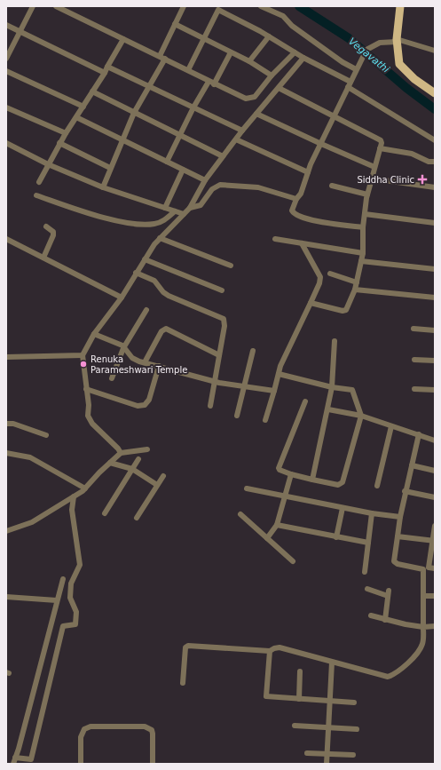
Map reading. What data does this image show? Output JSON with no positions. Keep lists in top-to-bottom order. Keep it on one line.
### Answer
{"water":["Vegavathi"],"places":{"health":["Siddha Clinic"],"other":["Renuka Parameshwari Temple"]}}
